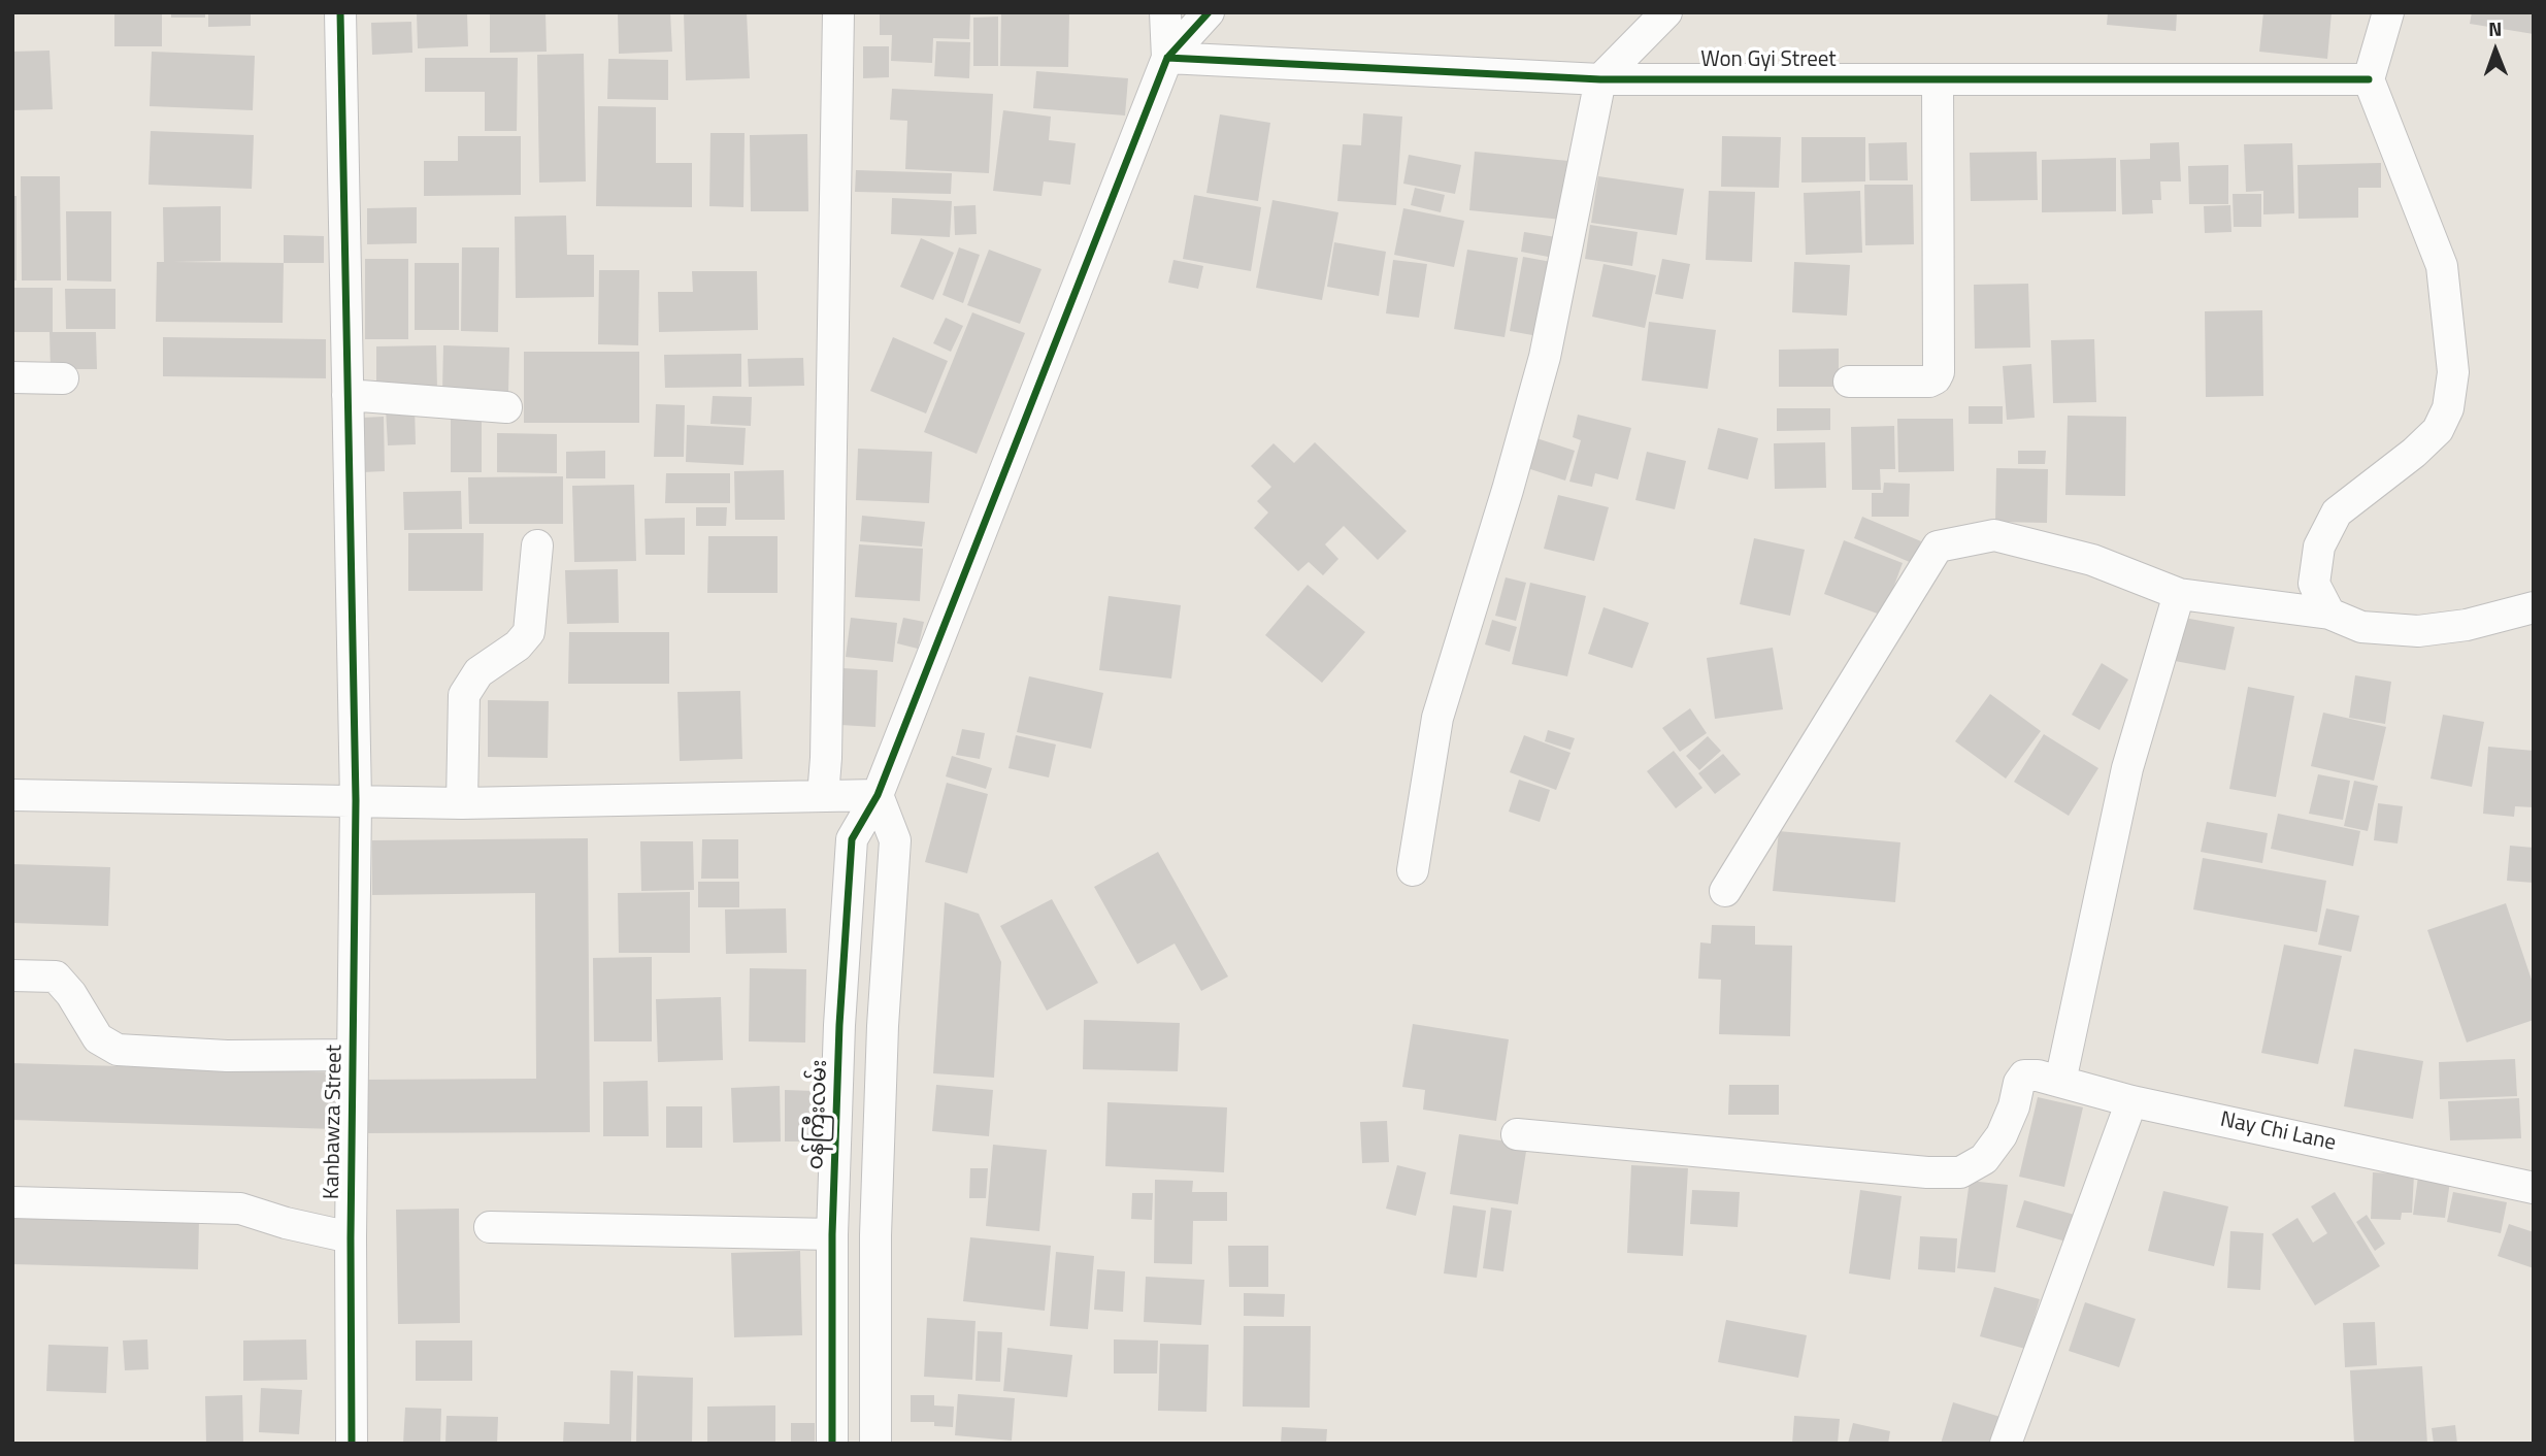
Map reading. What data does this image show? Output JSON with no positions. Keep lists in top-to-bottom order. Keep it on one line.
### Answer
{"streets":{"street":["Won Gyi Street","ဝန်ကြီးလမ်း","Kanbawza Street","Nay Chi Lane"]},"crossings":[["Won Gyi Street","ဝန်ကြီးလမ်း"]],"north":"top"}
